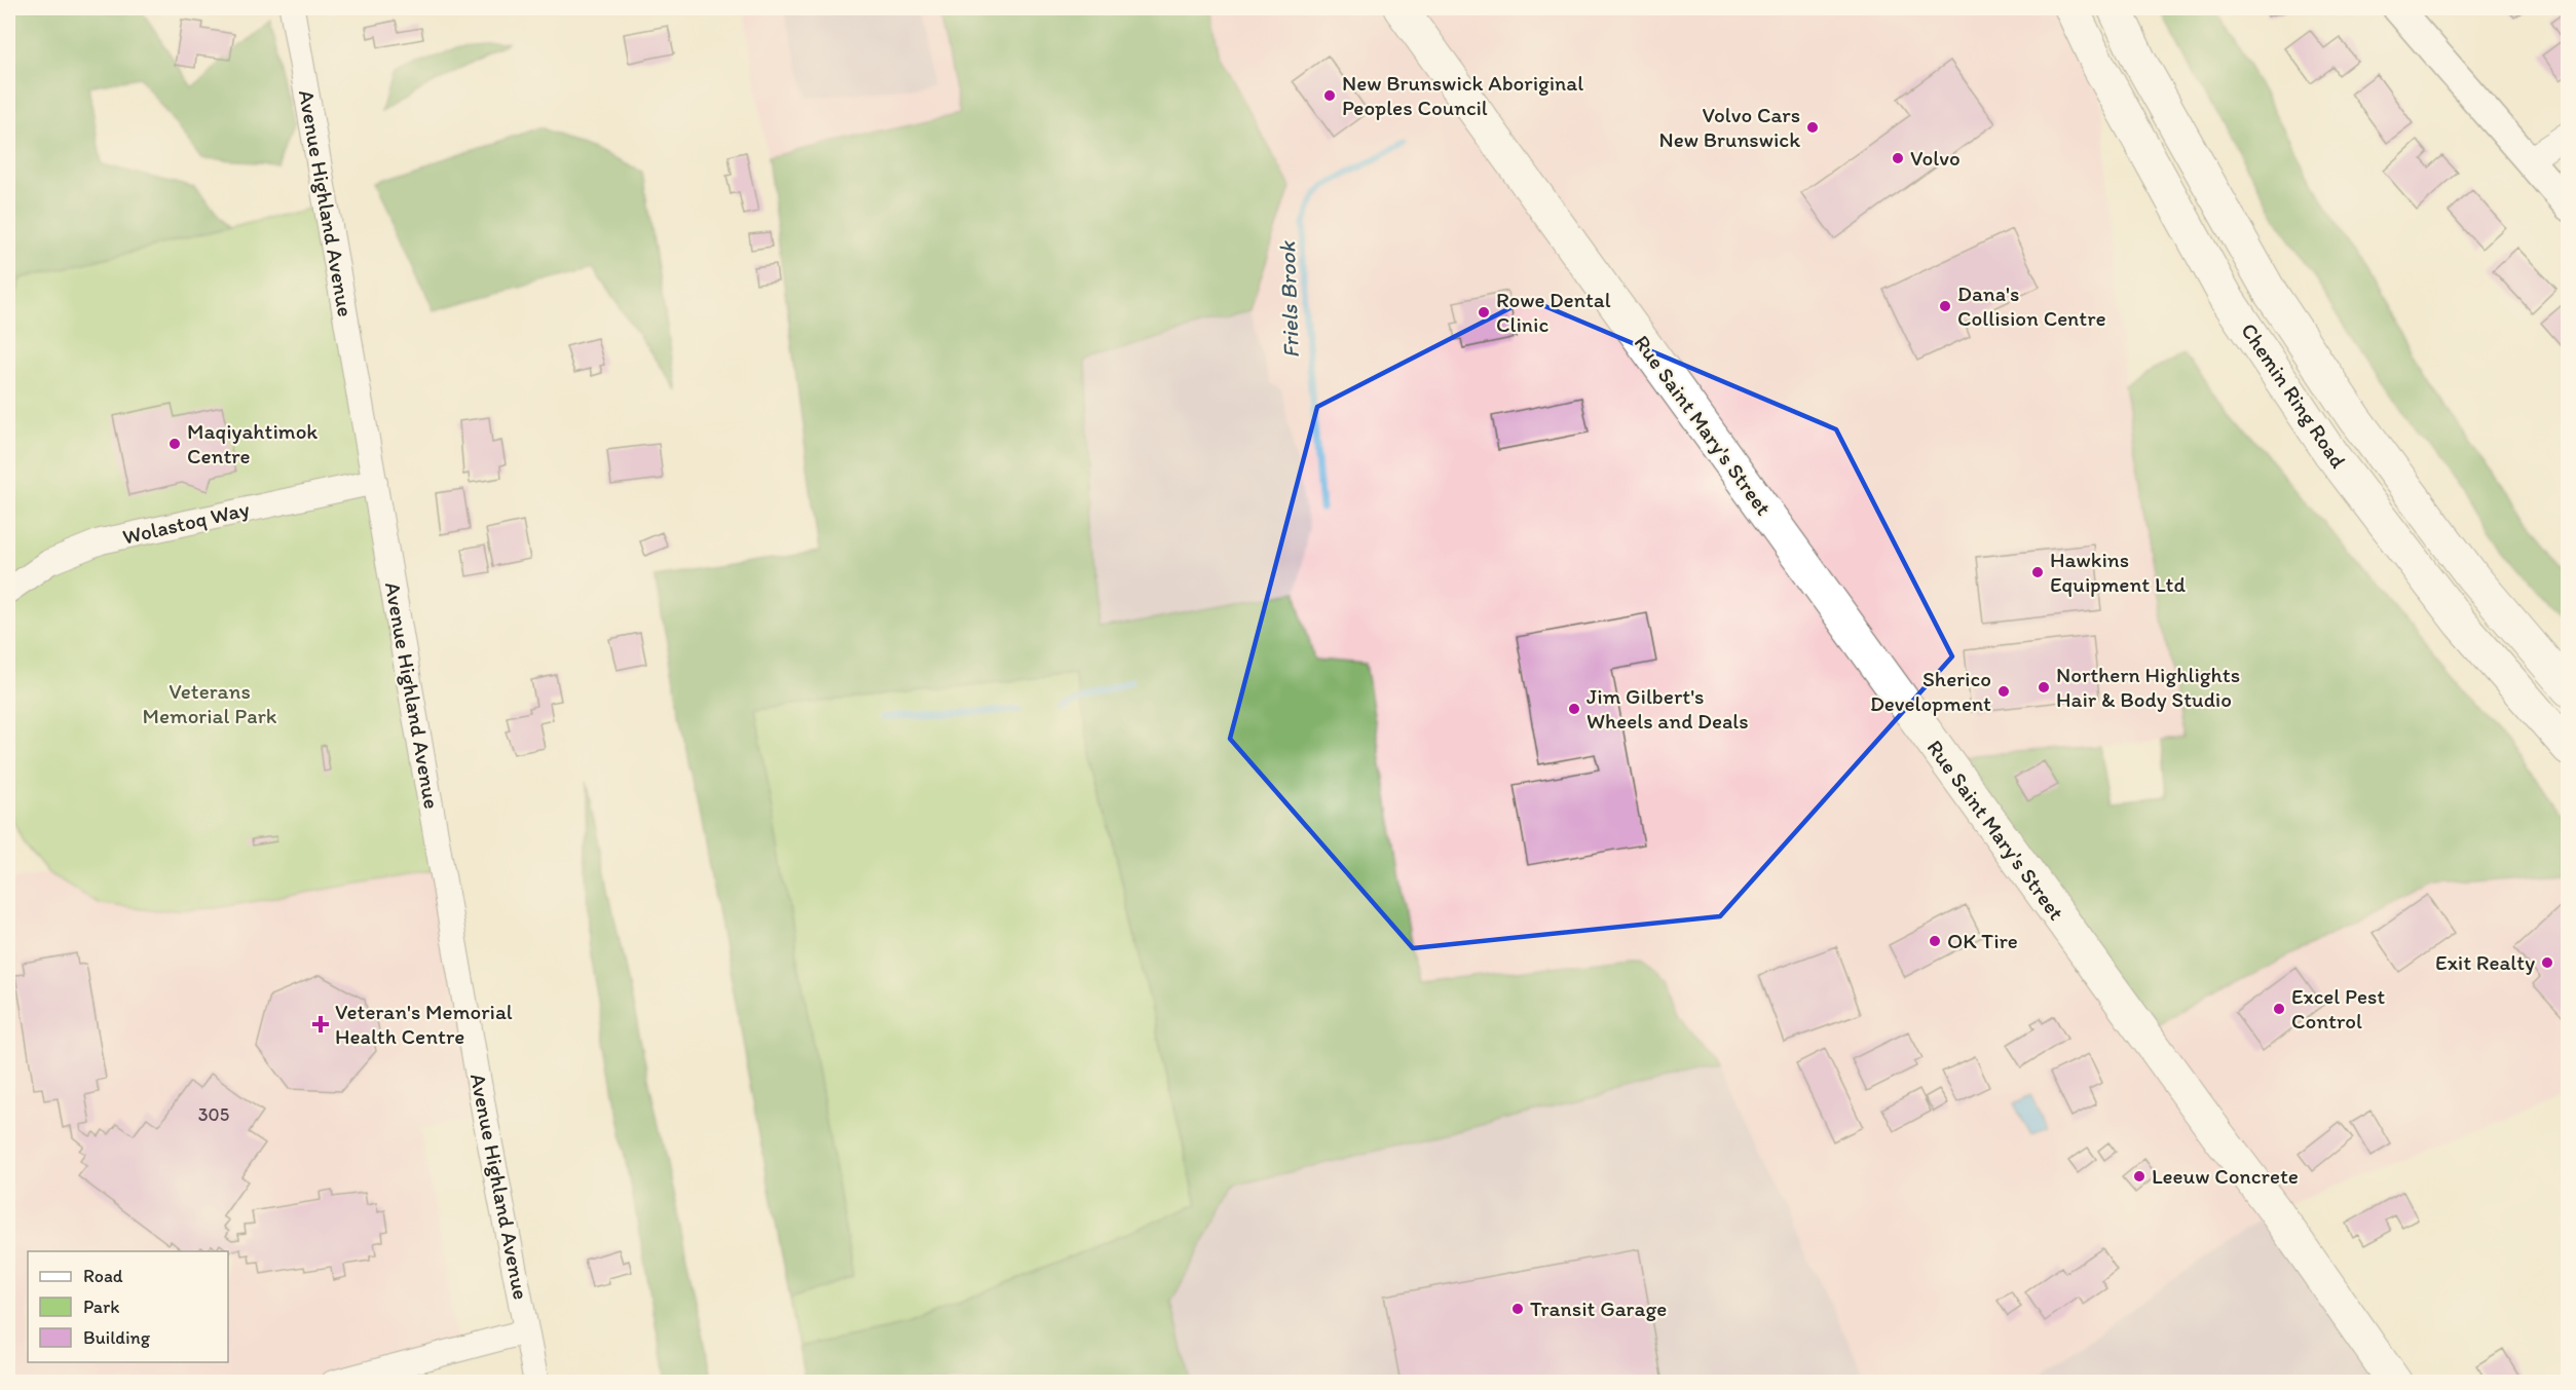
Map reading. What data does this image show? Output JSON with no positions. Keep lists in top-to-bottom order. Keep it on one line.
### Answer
{"streets":{"main road":["Chemin Ring Road","Rue Saint Mary's Street"],"street":["Avenue Highland Avenue","Wolastoq Way"]},"crossings":[["Avenue Highland Avenue","Wolastoq Way"]],"water":["Friels Brook"],"parks":["Veterans Memorial Park"],"places":{"other":["New Brunswick Aboriginal Peoples Council","Volvo Cars New Brunswick","Volvo","Dana's Collision Centre","Rowe Dental Clinic","Maqiyahtimok Centre","Hawkins Equipment Ltd","Northern Highlights Hair & Body Studio","Sherico Development","Jim Gilbert's Wheels and Deals","OK Tire","Exit Realty","Excel Pest Control","Leeuw Concrete","Transit Garage"],"health":["Veteran's Memorial Health Centre"]},"house_numbers":["305"],"legend":["Road","Park","Building"]}
